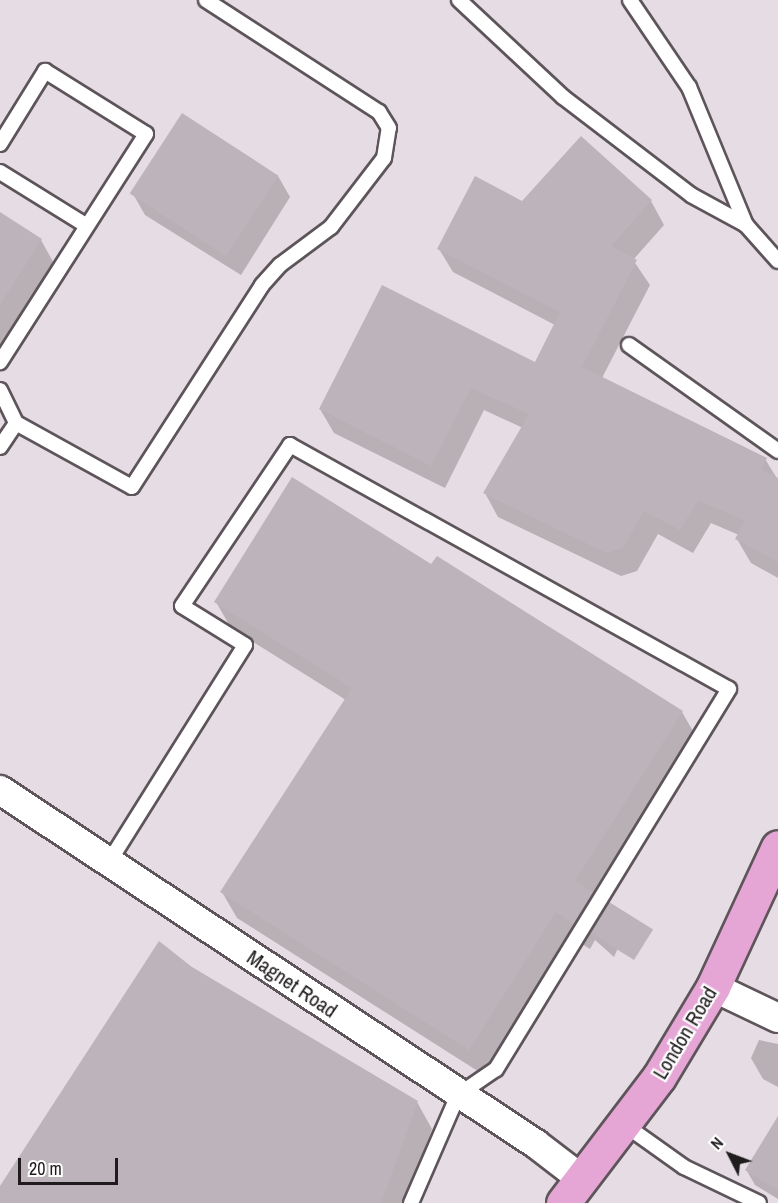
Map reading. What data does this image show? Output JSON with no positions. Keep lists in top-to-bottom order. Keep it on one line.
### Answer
{"streets":{"main road":["London Road"],"street":["Magnet Road"]},"crossings":[["Magnet Road","London Road"]],"scale_bar":"20 m","north":"top left"}
